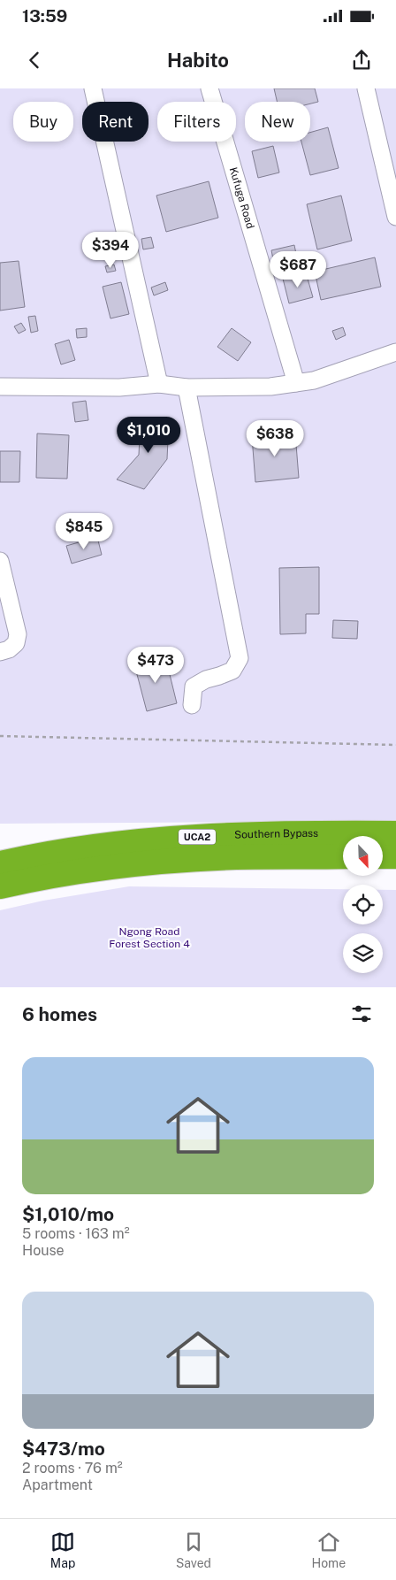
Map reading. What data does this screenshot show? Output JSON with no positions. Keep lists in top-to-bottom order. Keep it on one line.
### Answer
{"streets":{"highway":["Southern Bypass","UCA2"],"street":["Kufuga Road"]},"parks":["Ngong Road Forest Section 4"],"north":"bottom right","page":{"status":"13:59","header":"Habito","chip":["Buy","Rent","Filters","New"],"price":["$394","$687","$1,010","$638","$845","$473"],"heading":"6 homes","list":[{"name":"$1,010/mo","note":"5 rooms · 163 m² · House"},{"name":"$473/mo","note":"2 rooms · 76 m² · Apartment"}],"tabs":["Map","Saved","Home"]}}
